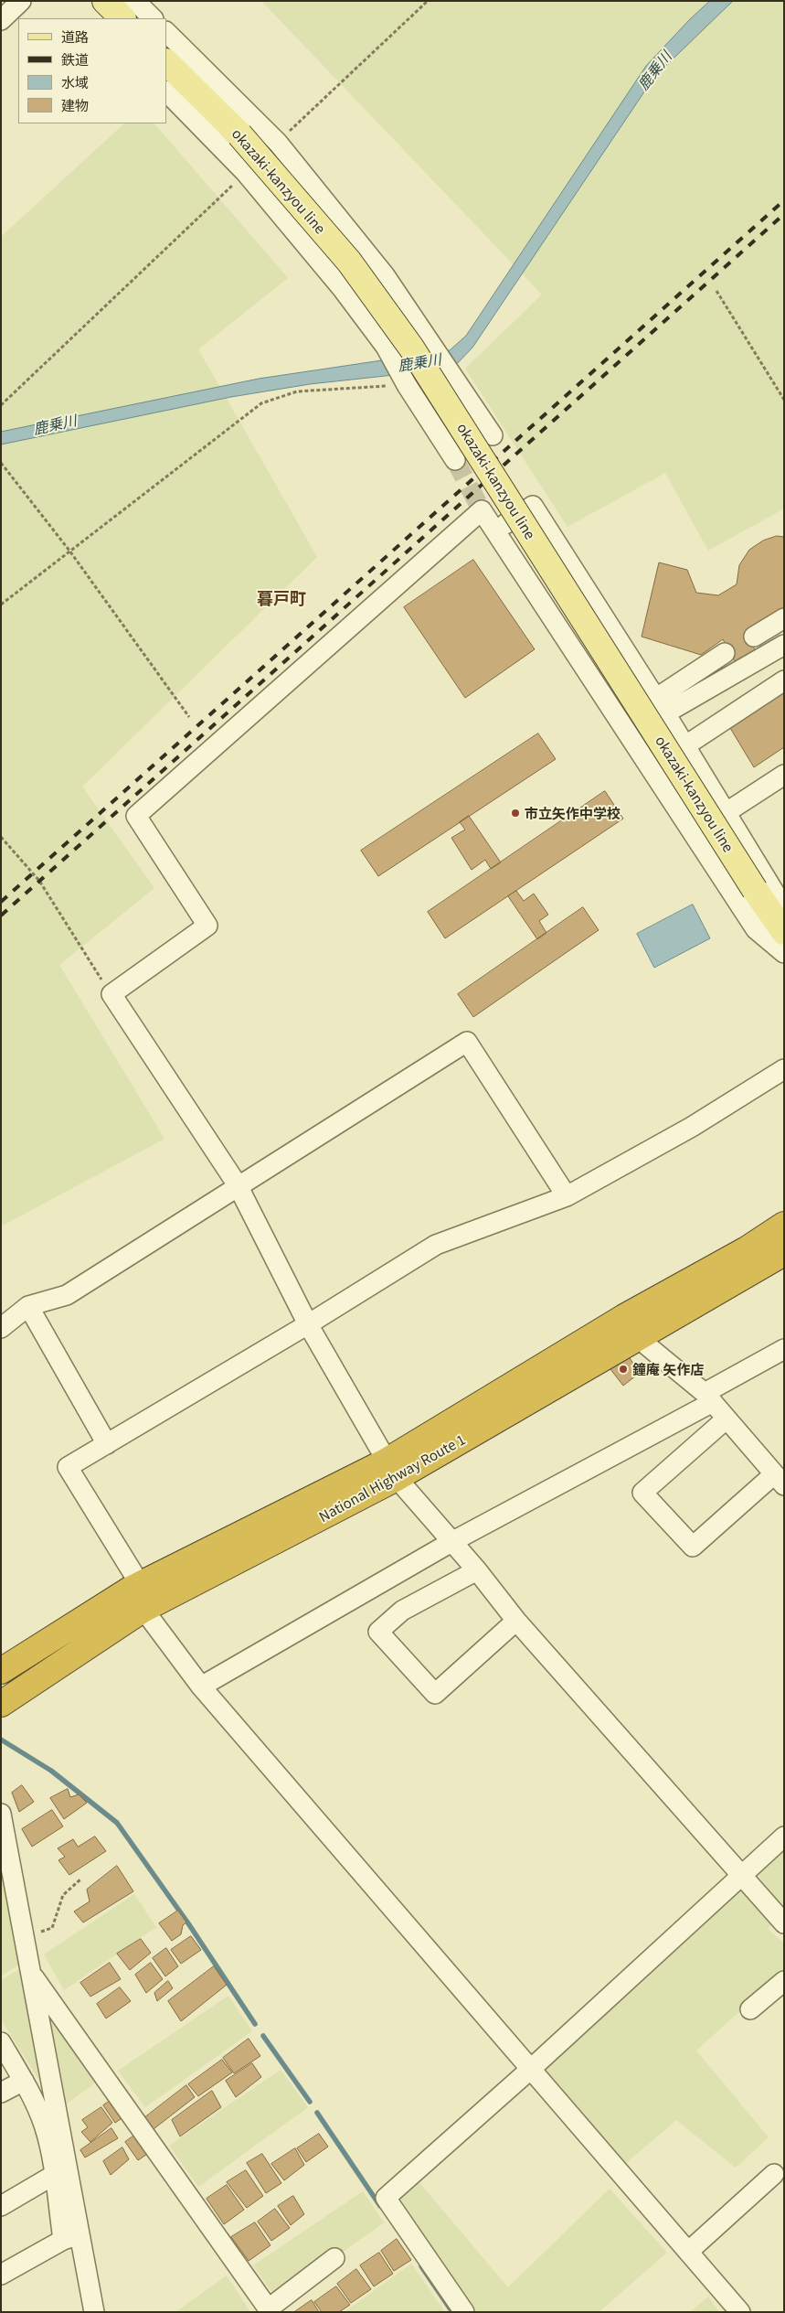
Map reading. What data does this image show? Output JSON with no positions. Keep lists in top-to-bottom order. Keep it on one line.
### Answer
{"streets":{"highway":["National Highway Route 1"],"main road":["okazaki-kanzyou line"]},"districts":["暮戸町"],"water":["鹿乗川"],"places":["市立矢作中学校","鐘庵 矢作店"],"legend":["道路","鉄道","水域","建物"]}
